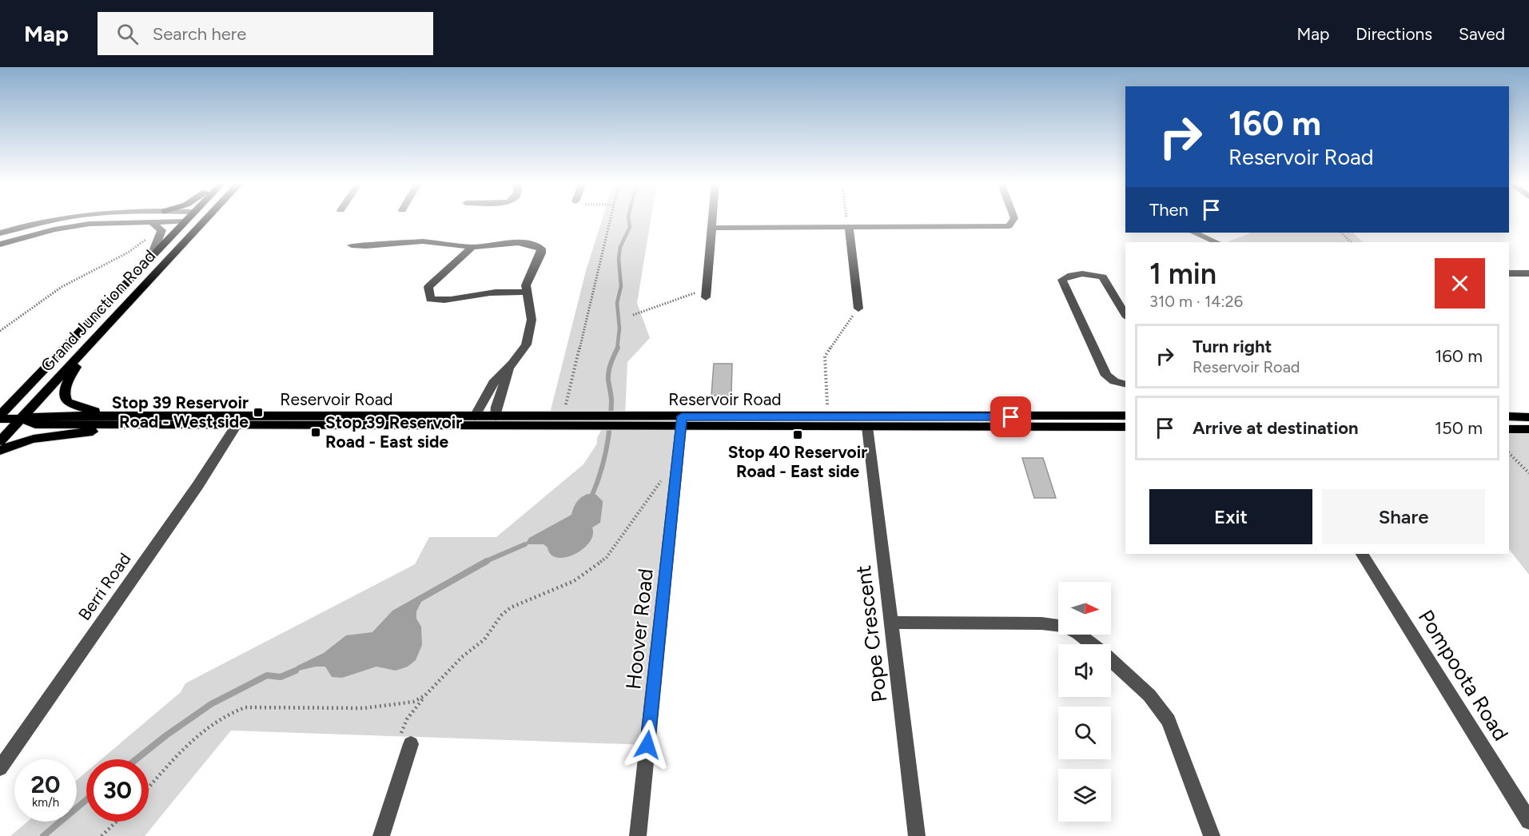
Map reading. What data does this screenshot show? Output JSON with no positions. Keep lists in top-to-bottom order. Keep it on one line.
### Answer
{"streets":{"main road":["Grand Junction Road","Reservoir Road"],"street":["Berri Road","Hoover Road","Pope Crescent","Pompoota Road"]},"crossings":[["Grand Junction Road","Reservoir Road"],["Reservoir Road","Berri Road"],["Reservoir Road","Hoover Road"],["Reservoir Road","Pope Crescent"]],"places":{"transit":["Stop 39 Reservoir Road - West side","Stop 39 Reservoir Road - East side","Stop 40 Reservoir Road - East side"]},"north":"right","page":{"header":"Map","search":"Search here","nav":["Map","Directions","Saved"],"turn":["160 m","Reservoir Road"],"then":"Then","heading":["1 min","310 m · 14:26"],"list":[{"name":"Turn right","note":"Reservoir Road","value":"160 m"},{"name":"Arrive at destination","value":"150 m"}],"buttons":["Exit","Share"],"speed":"20 km/h","limit":"30"}}
